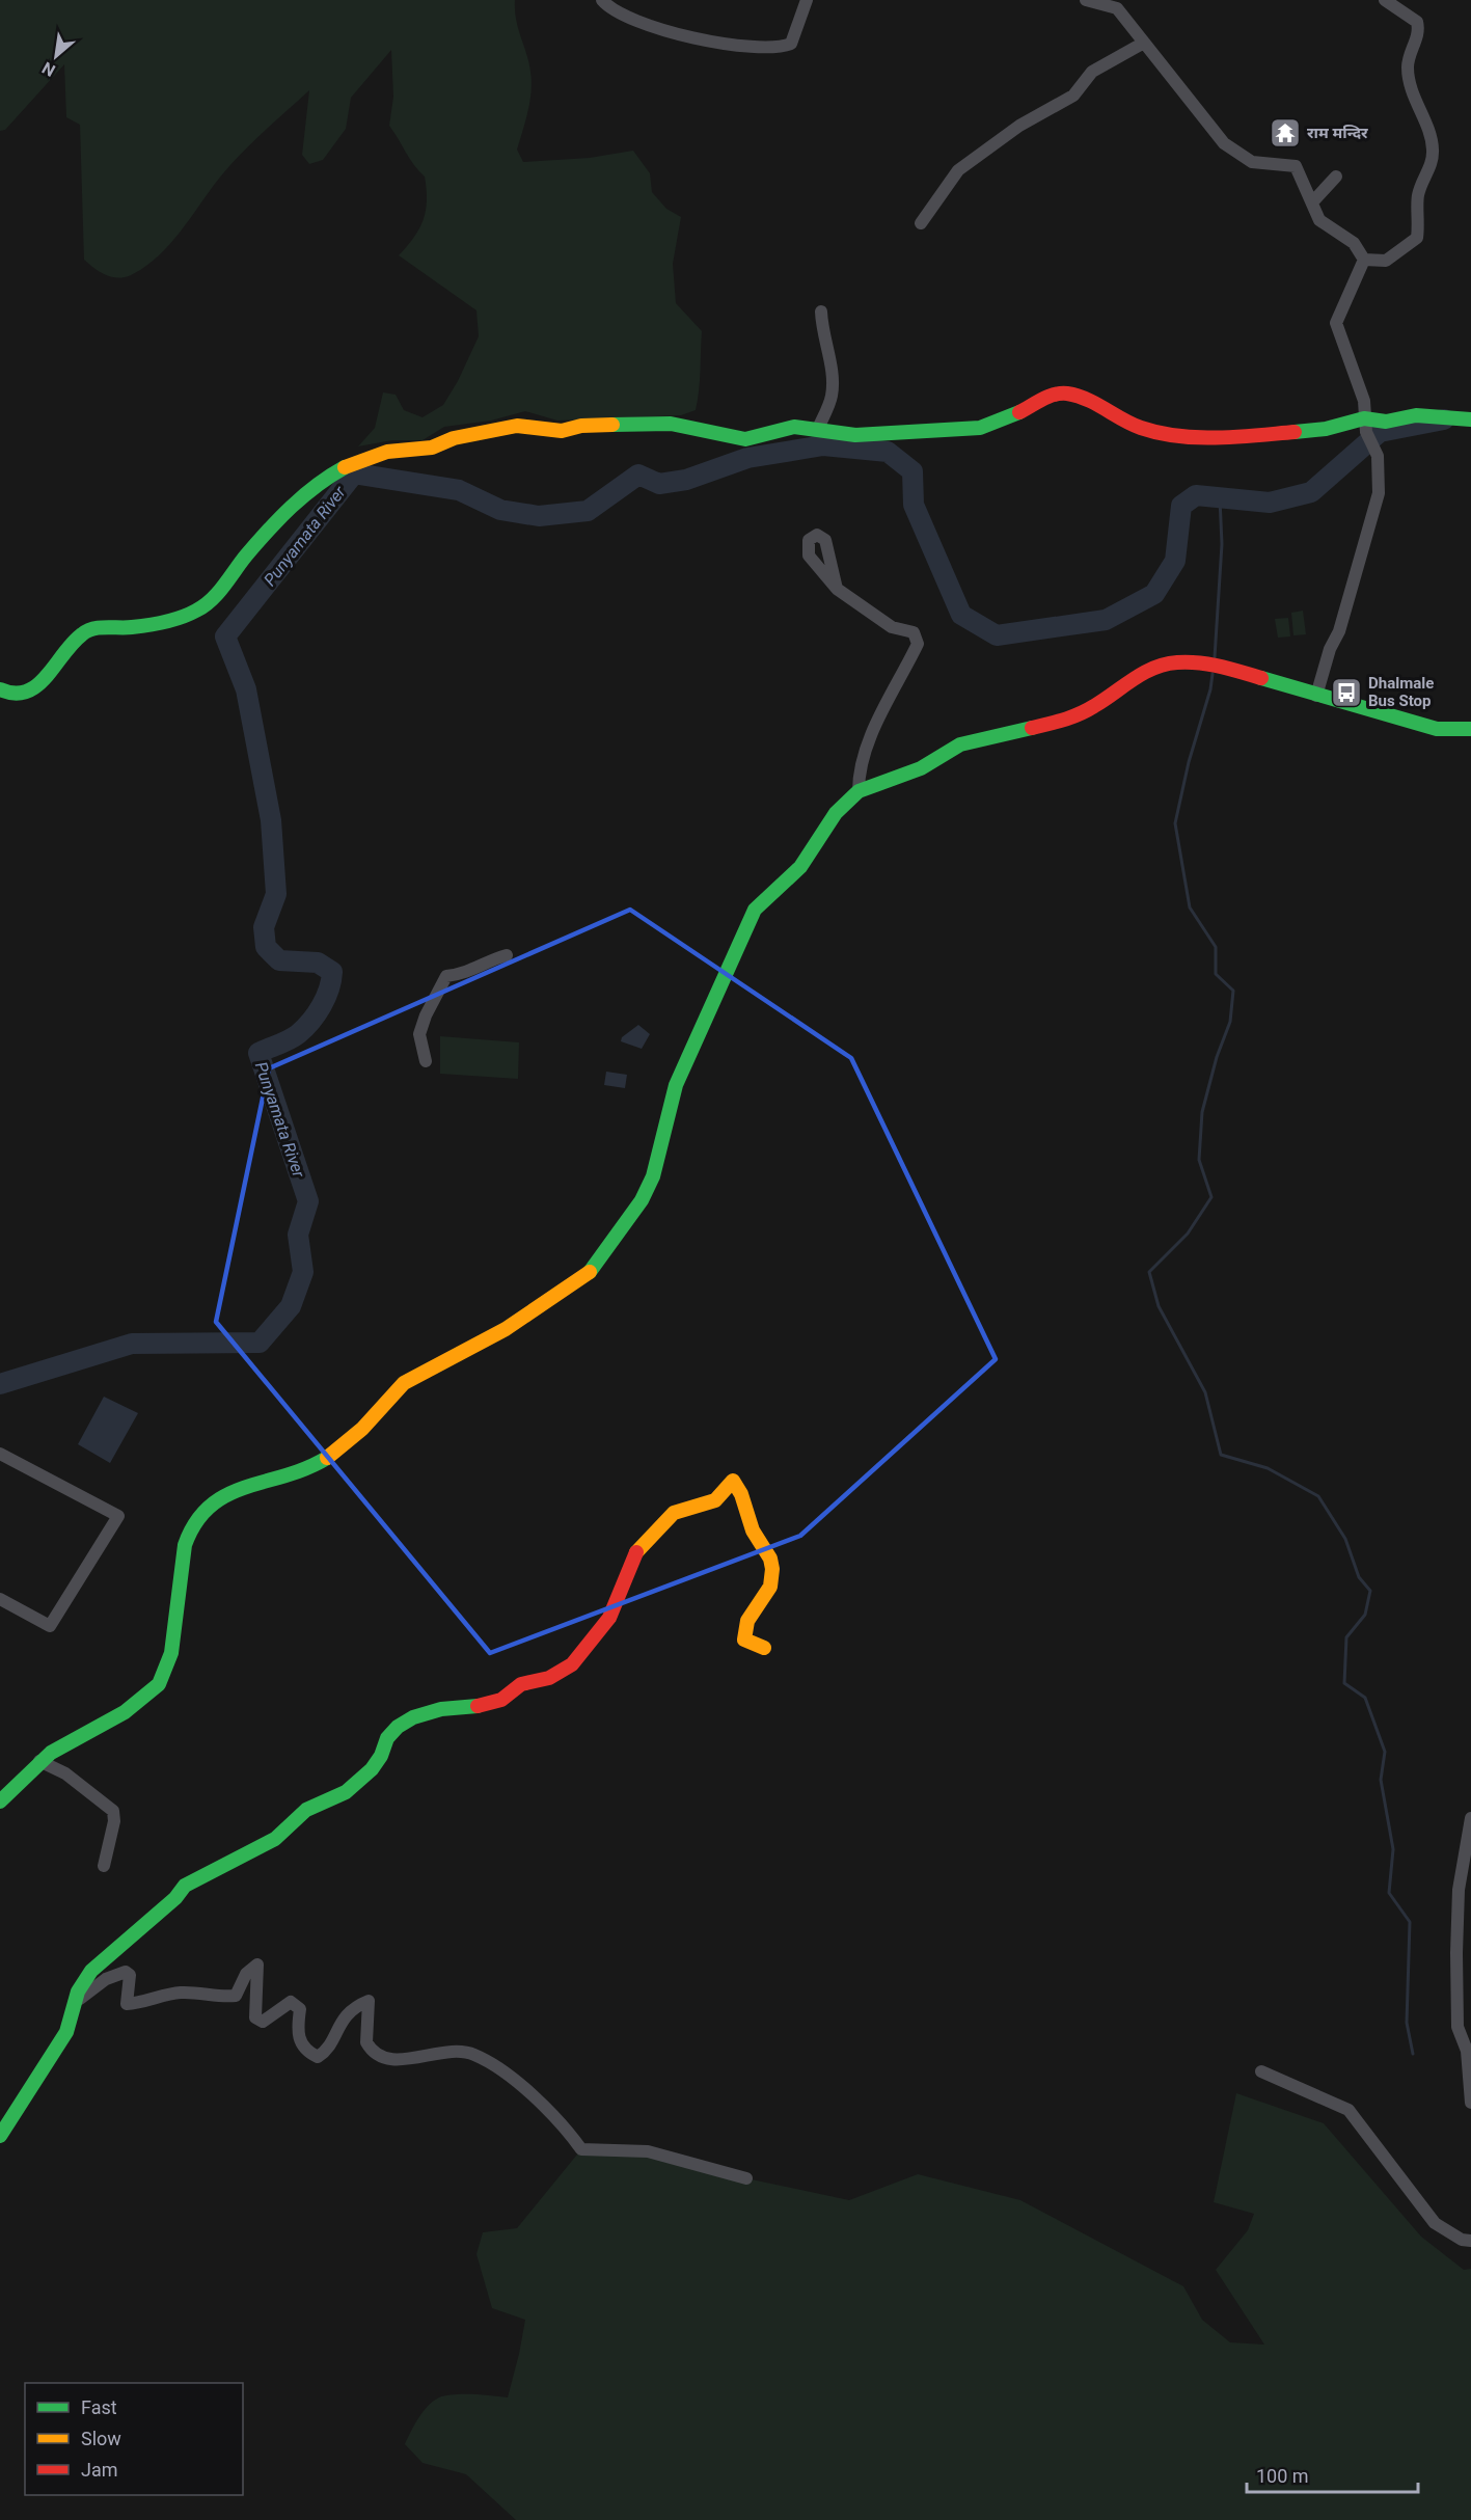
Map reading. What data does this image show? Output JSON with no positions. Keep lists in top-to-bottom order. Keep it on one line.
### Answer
{"water":["Punyamata River"],"places":{"temple":["राम मन्दिर"],"bus stop":["Dhalmale Bus Stop"]},"legend":["Fast","Slow","Jam"],"scale_bar":"100 m","north":"bottom left"}
